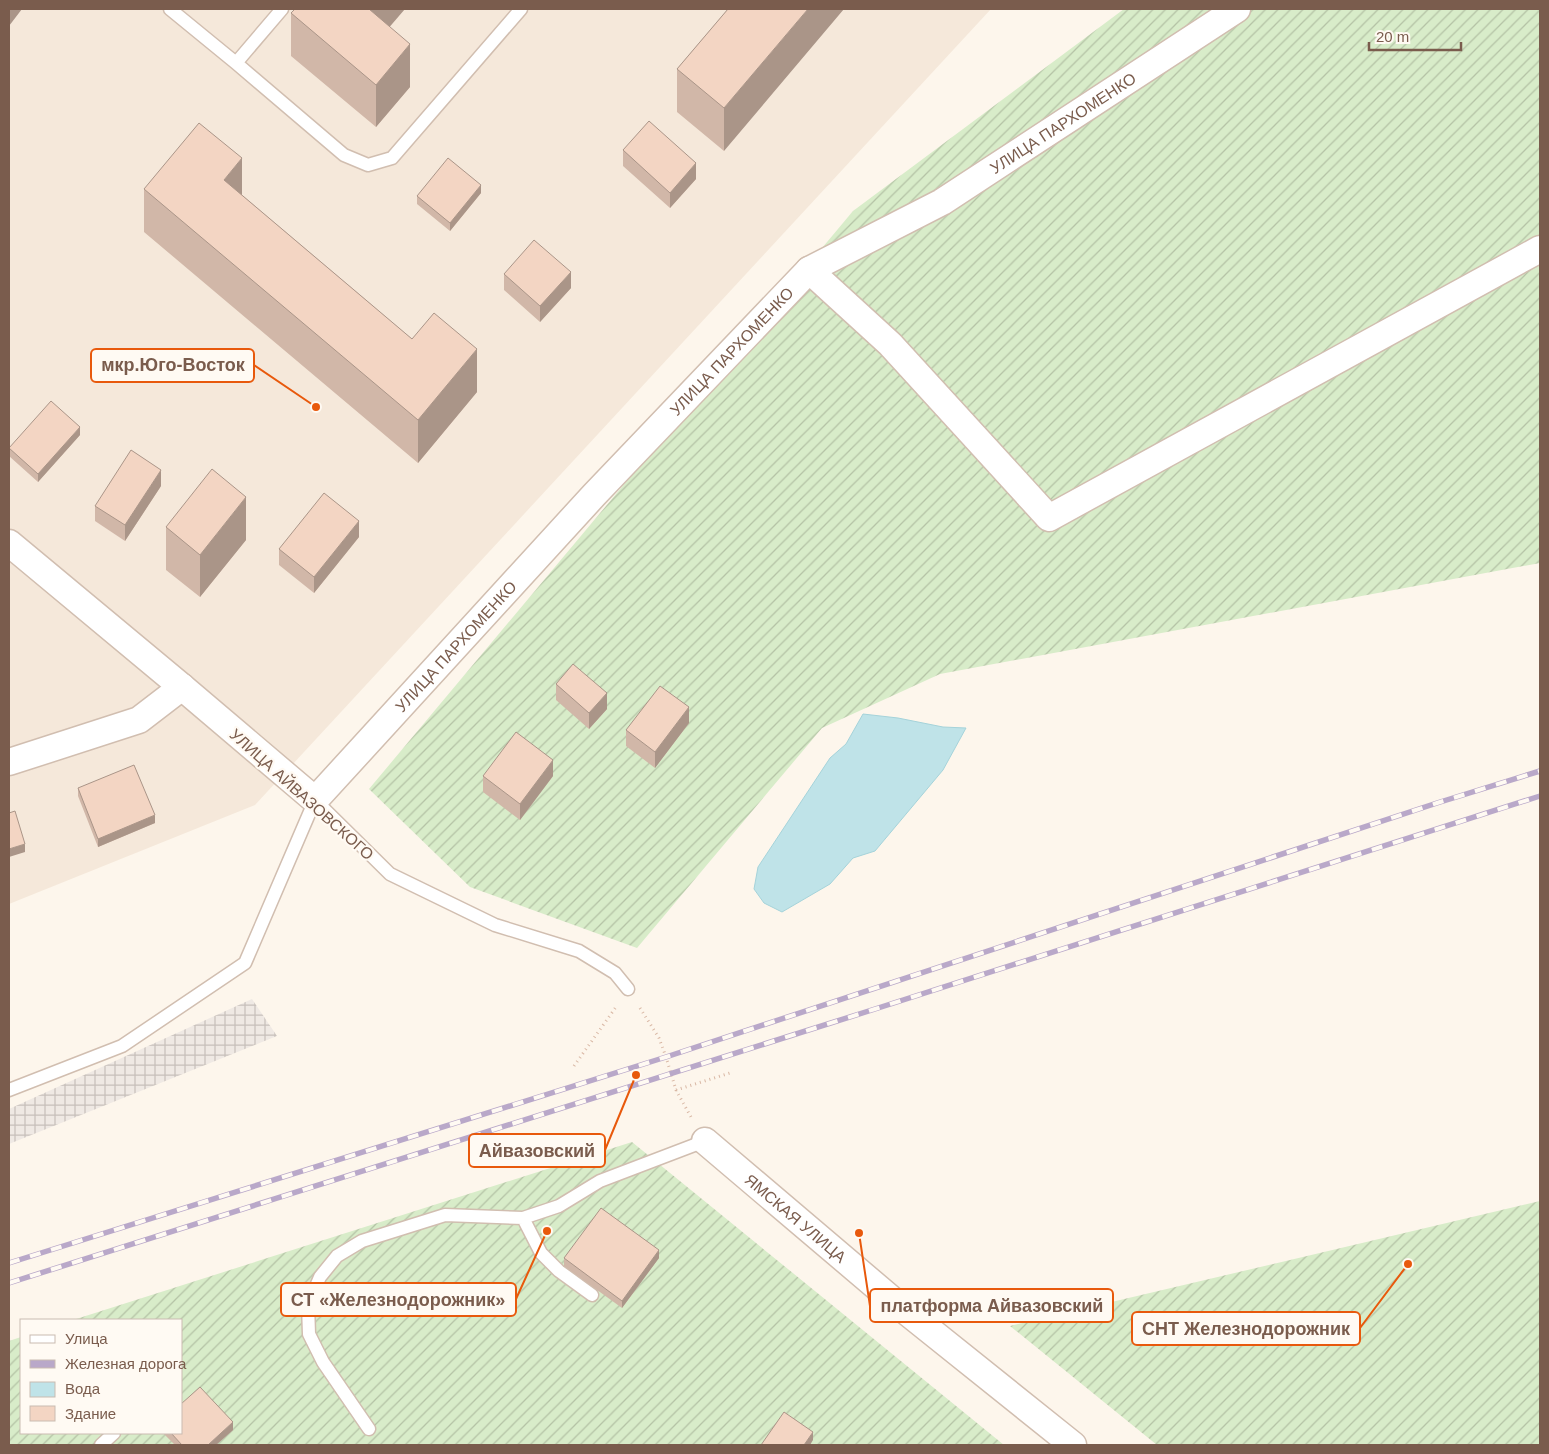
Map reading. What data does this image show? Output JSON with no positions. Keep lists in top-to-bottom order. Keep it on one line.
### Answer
{"streets":{"street":["УЛИЦА ПАРХОМЕНКО","УЛИЦА АЙВАЗОВСКОГО","ЯМСКАЯ УЛИЦА"]},"crossings":[["УЛИЦА ПАРХОМЕНКО","УЛИЦА АЙВАЗОВСКОГО"]],"places":["мкр.Юго-Восток","Айвазовский","СТ «Железнодорожник»","платформа Айвазовский","СНТ Железнодорожник"],"legend":["Улица","Железная дорога","Вода","Здание"],"scale_bar":"20 m"}
